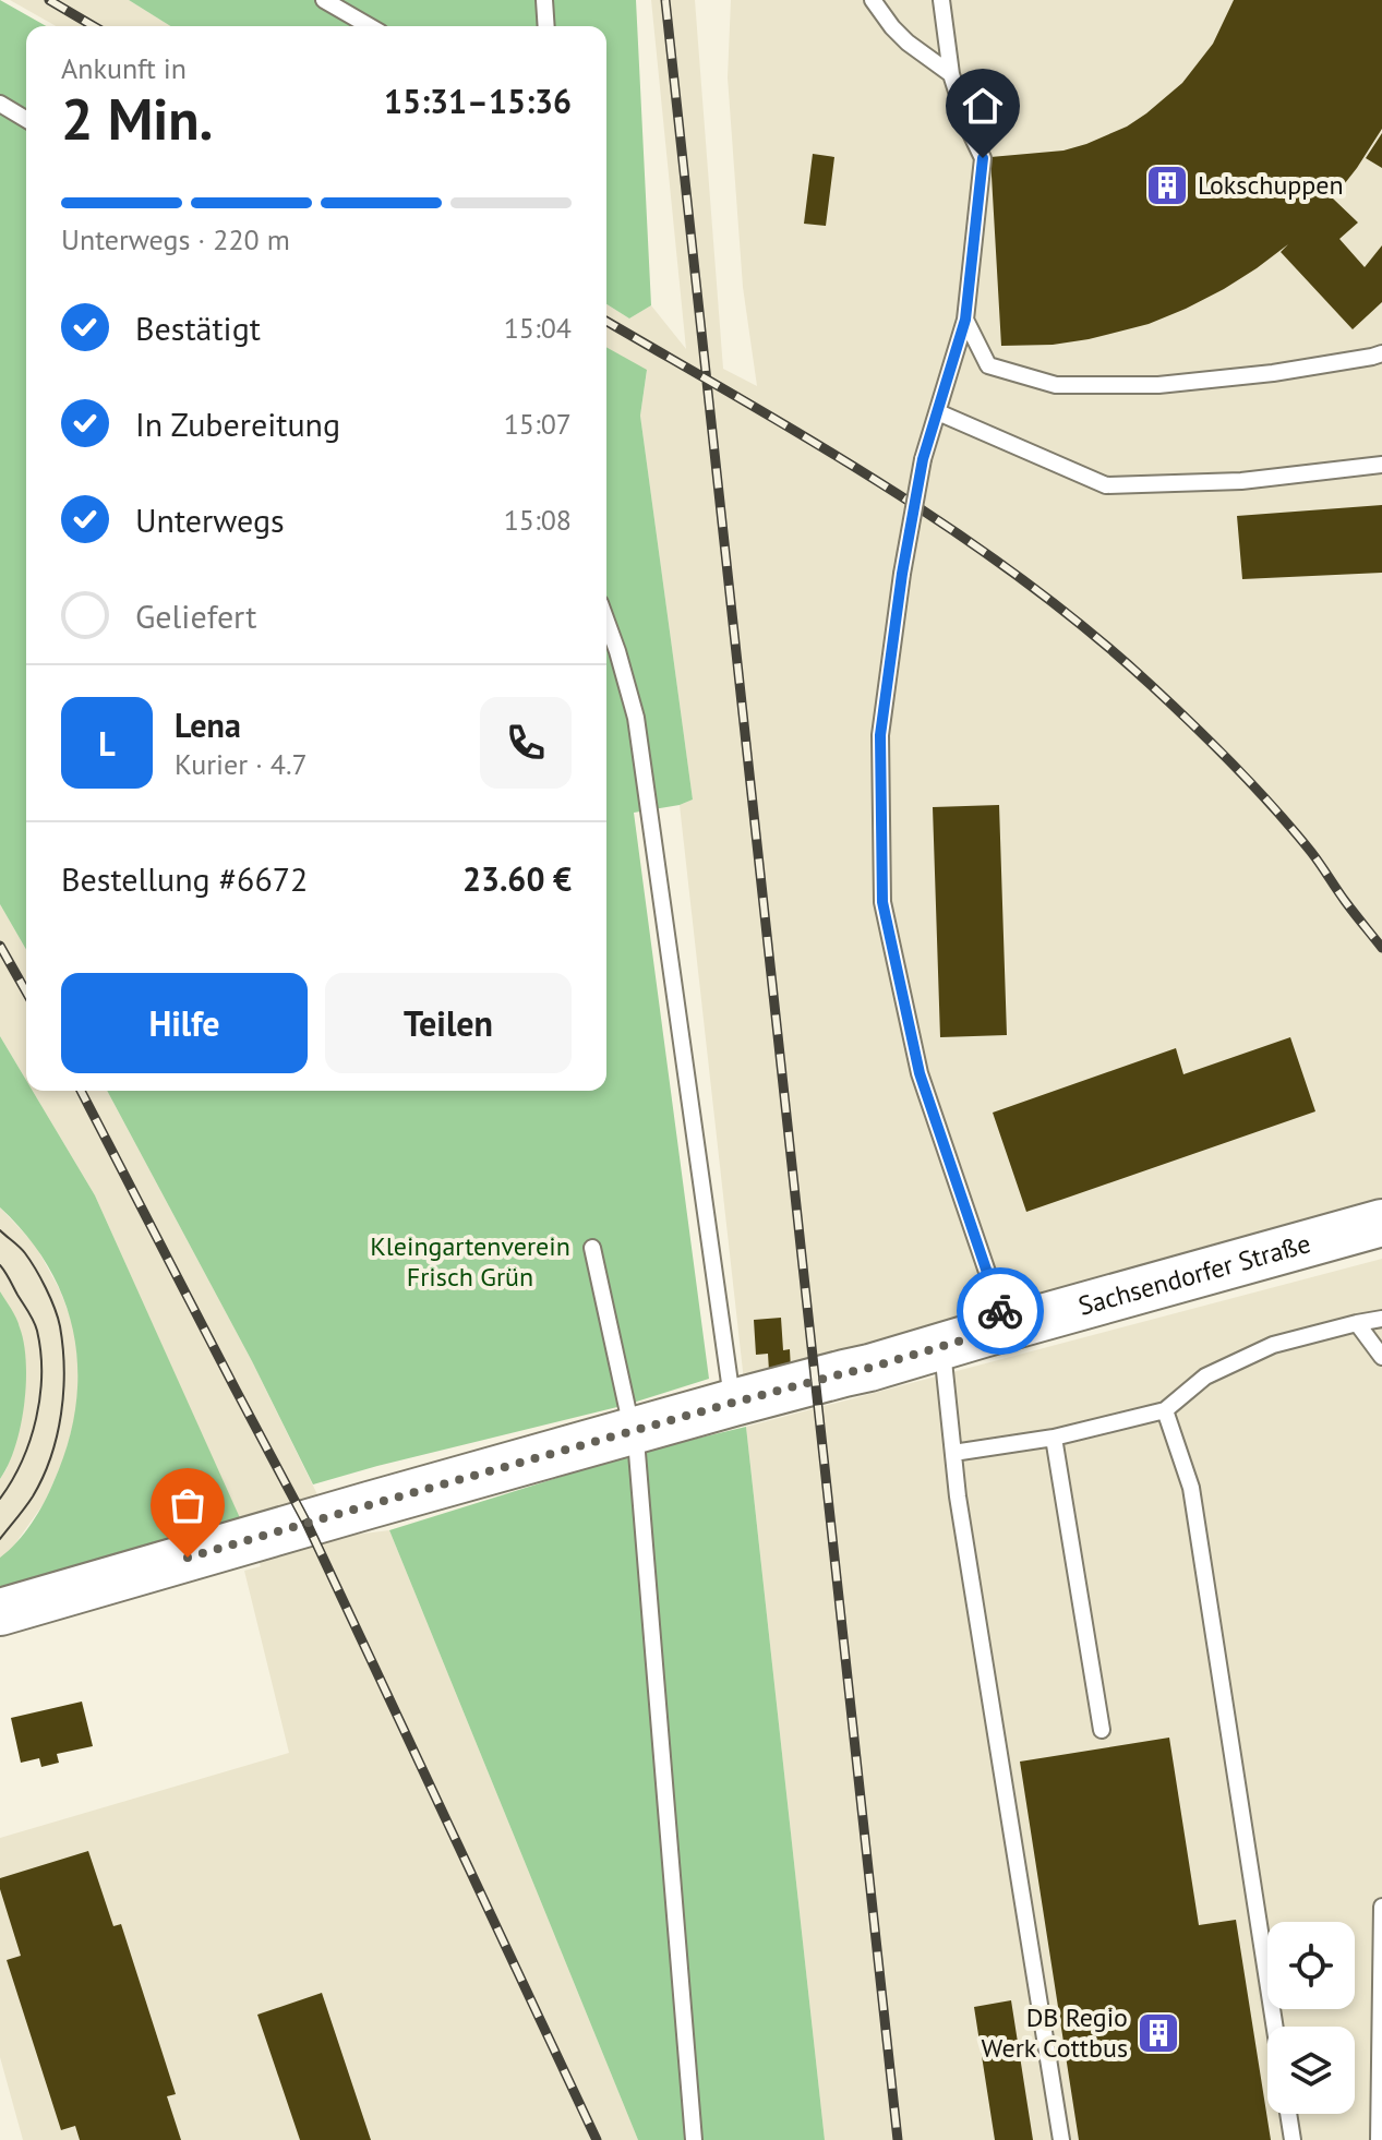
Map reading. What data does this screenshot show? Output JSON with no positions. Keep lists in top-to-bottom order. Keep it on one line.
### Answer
{"streets":{"street":["Sachsendorfer Straße"]},"parks":["Kleingartenverein Frisch Grün"],"places":{"building":["Lokschuppen","DB Regio Werk Cottbus"]},"page":{"heading":["2 Min.","Ankunft in","15:31–15:36"],"panel":["Lena","Kurier · 4.7","Bestellung #6672","23.60 €"],"bar":"Unterwegs · 220 m","list":[["Bestätigt","15:04"],["In Zubereitung","15:07"],["Unterwegs","15:08"],"Geliefert"],"round":"L","buttons":["Hilfe","Teilen"]}}
